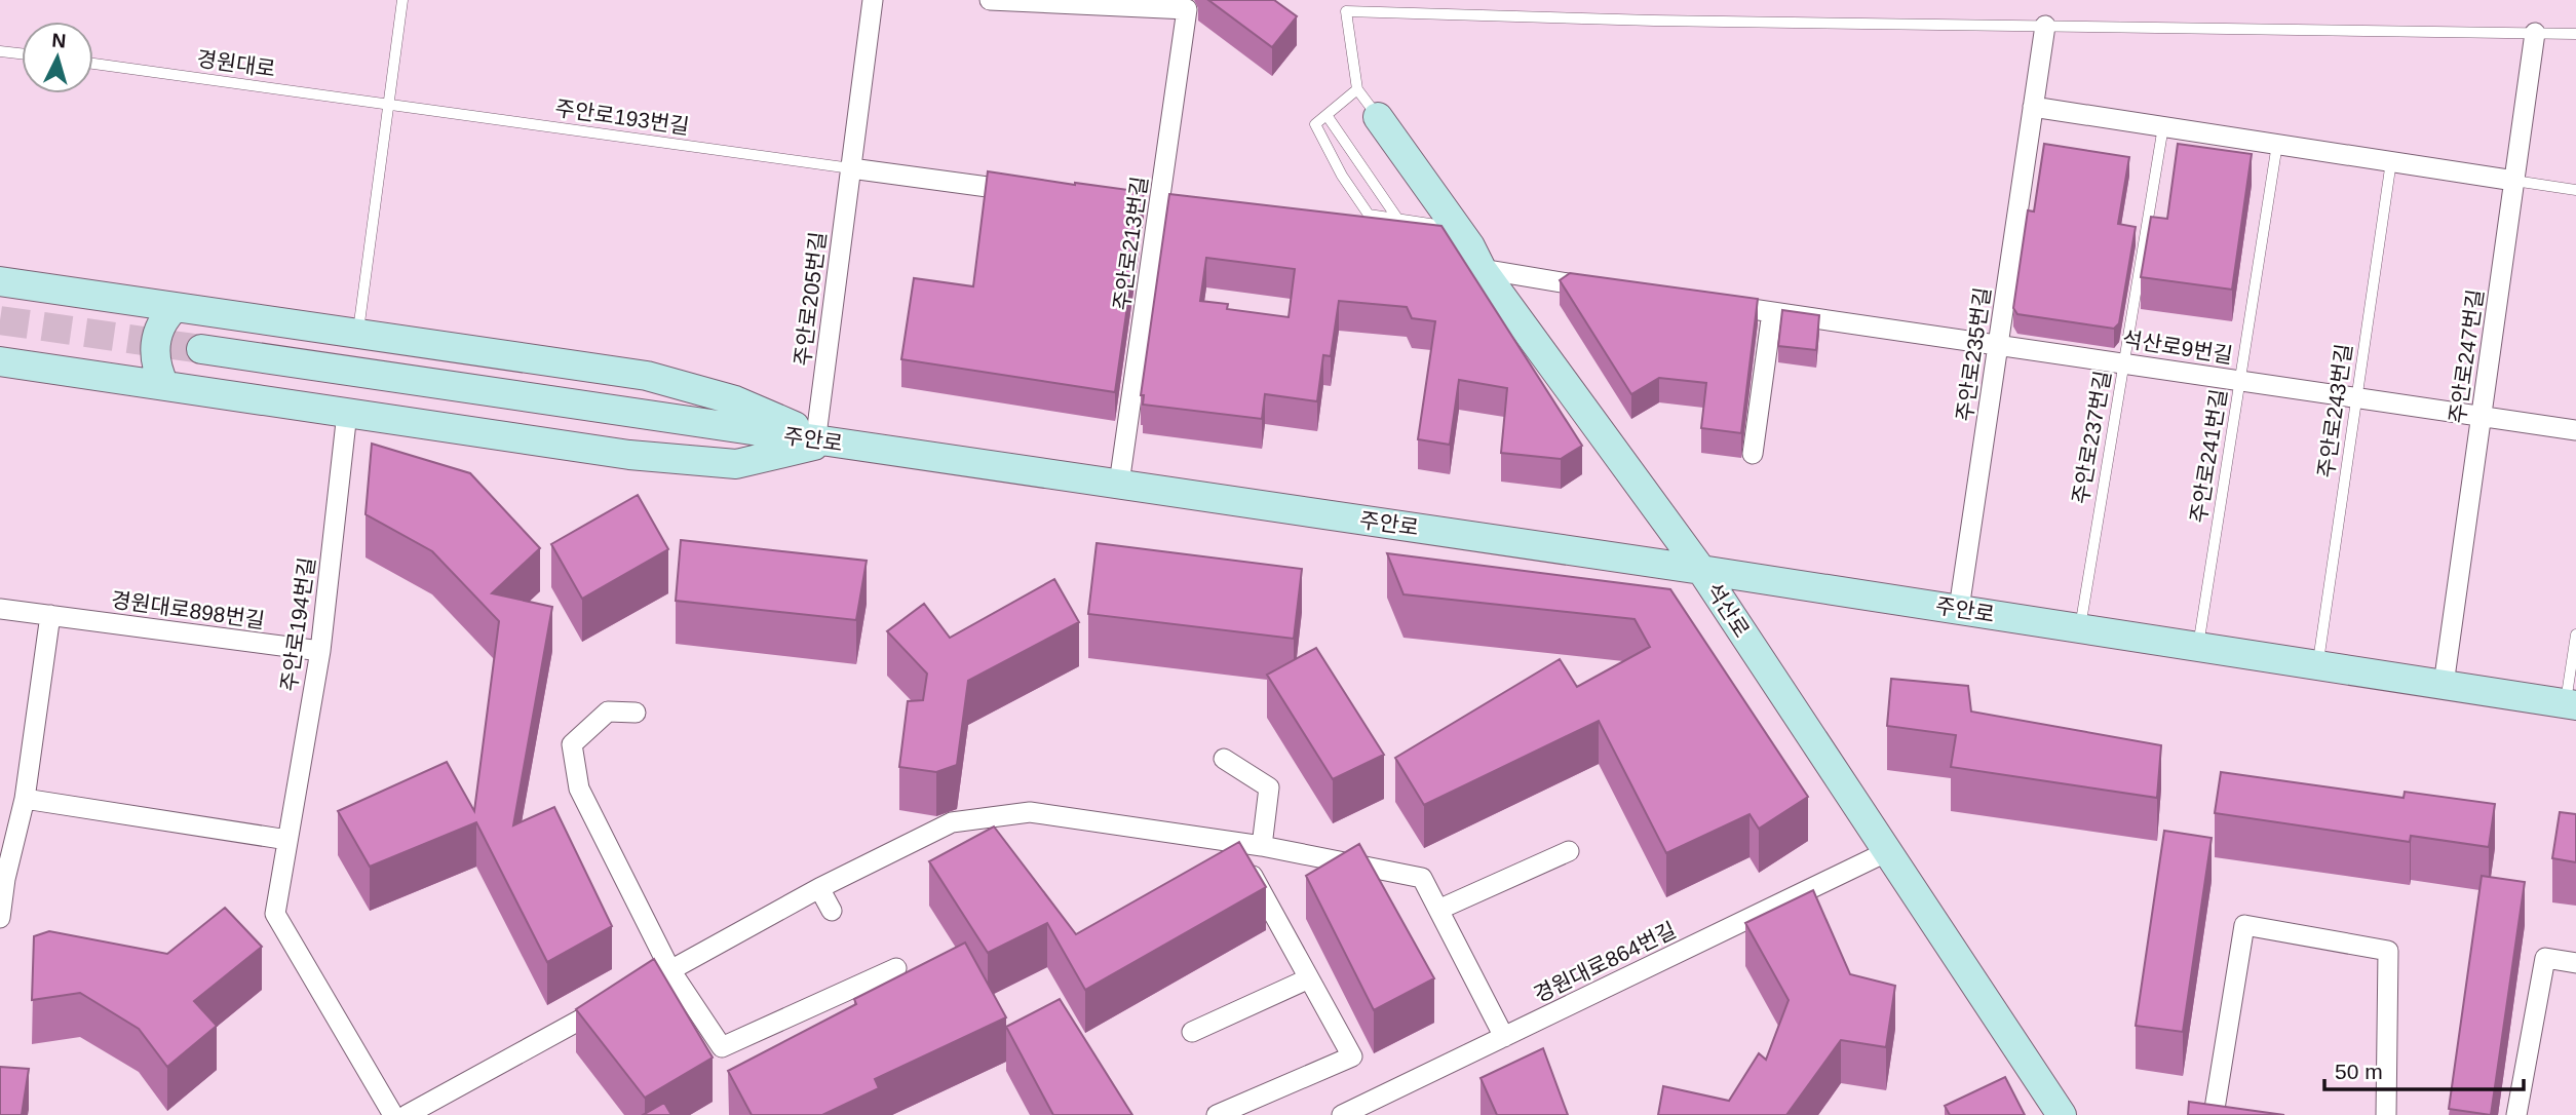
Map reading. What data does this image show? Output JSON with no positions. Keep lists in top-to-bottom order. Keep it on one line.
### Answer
{"streets":{"main road":["주안로","석산로"],"street":["주안로213번길","주안로205번길","석산로9번길","주안로235번길","주안로247번길","경원대로898번길","주안로194번길","경원대로864번길"],"lane":["경원대로","주안로193번길","주안로243번길","주안로237번길","주안로241번길"]},"crossings":[["경원대로","주안로193번길"],["주안로193번길","주안로205번길"],["주안로213번길","주안로"],["주안로205번길","주안로"],["석산로9번길","주안로235번길"],["석산로9번길","주안로247번길"],["석산로9번길","주안로243번길"],["석산로9번길","주안로237번길"],["석산로9번길","주안로241번길"],["주안로235번길","주안로"],["주안로247번길","주안로"],["주안로243번길","주안로"],["주안로237번길","주안로"],["주안로","주안로241번길"],["주안로","석산로"],["경원대로898번길","주안로194번길"],["석산로","경원대로864번길"]],"scale_bar":"50 m","north":"top"}
